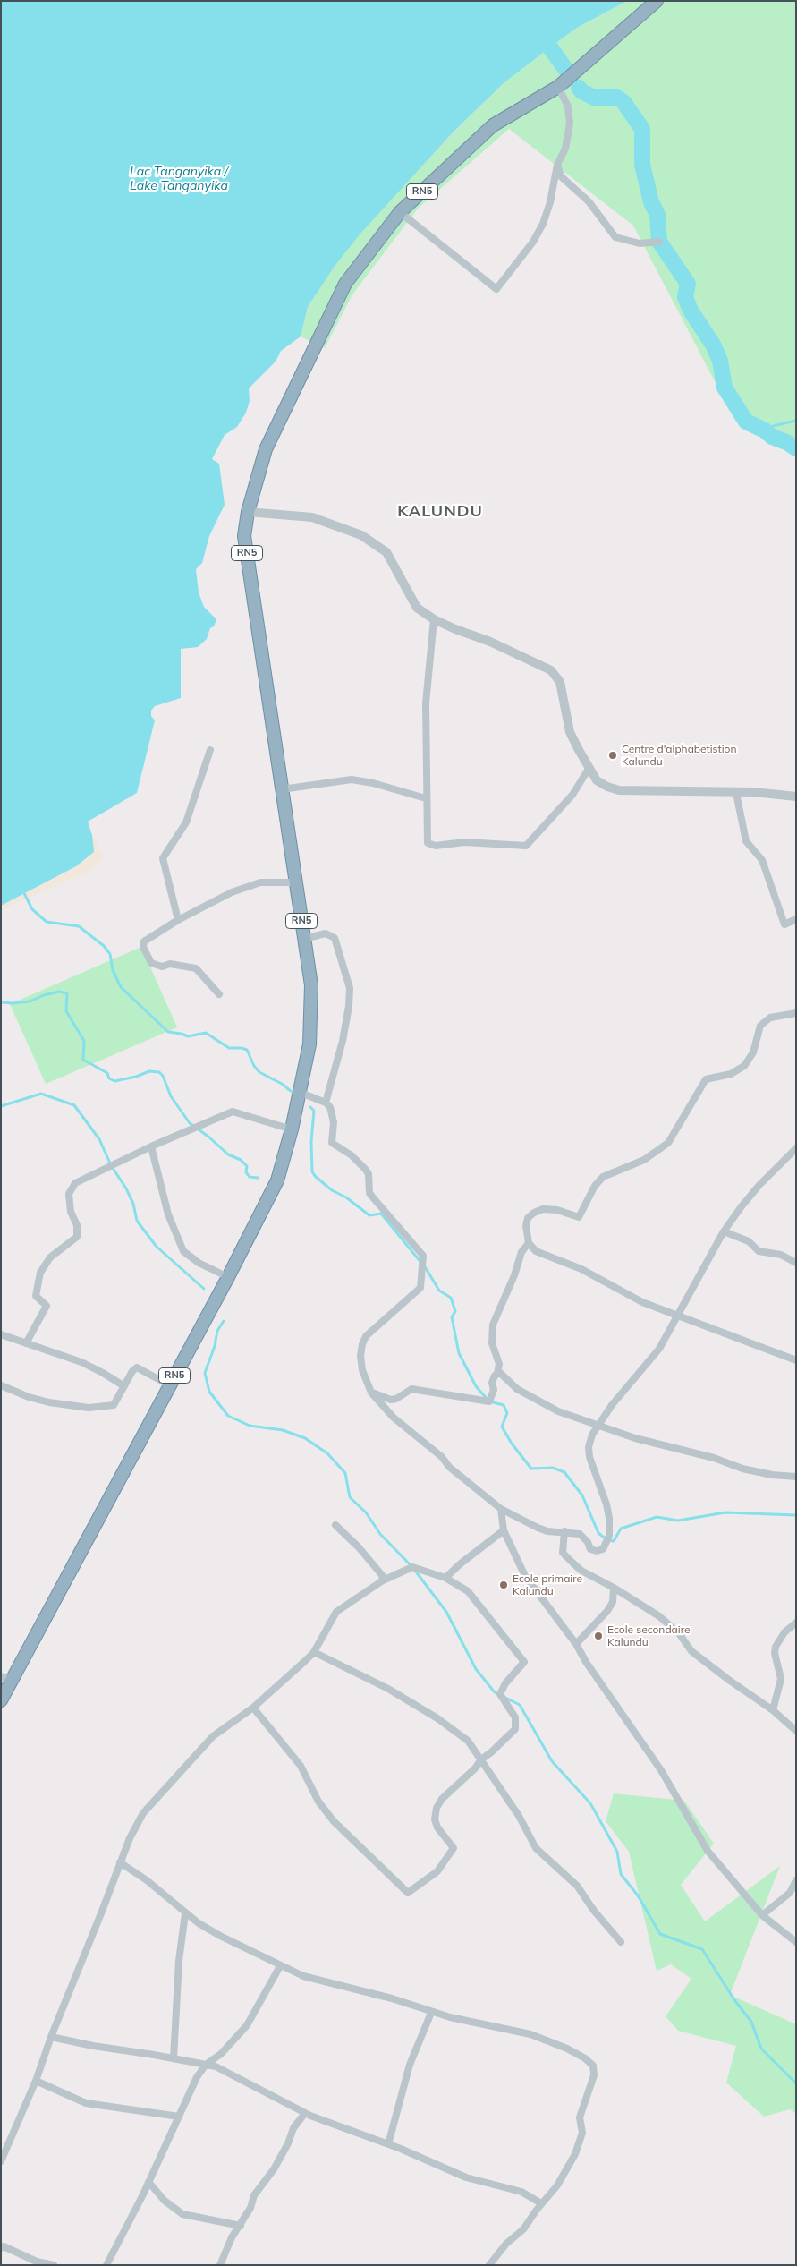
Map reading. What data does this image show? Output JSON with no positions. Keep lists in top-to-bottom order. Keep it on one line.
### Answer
{"streets":{"highway":["RN5"]},"districts":["KALUNDU"],"water":["Lac Tanganyika / Lake Tanganyika"],"places":["Centre d'alphabetistion Kalundu","Ecole primaire Kalundu","Ecole secondaire Kalundu"]}
